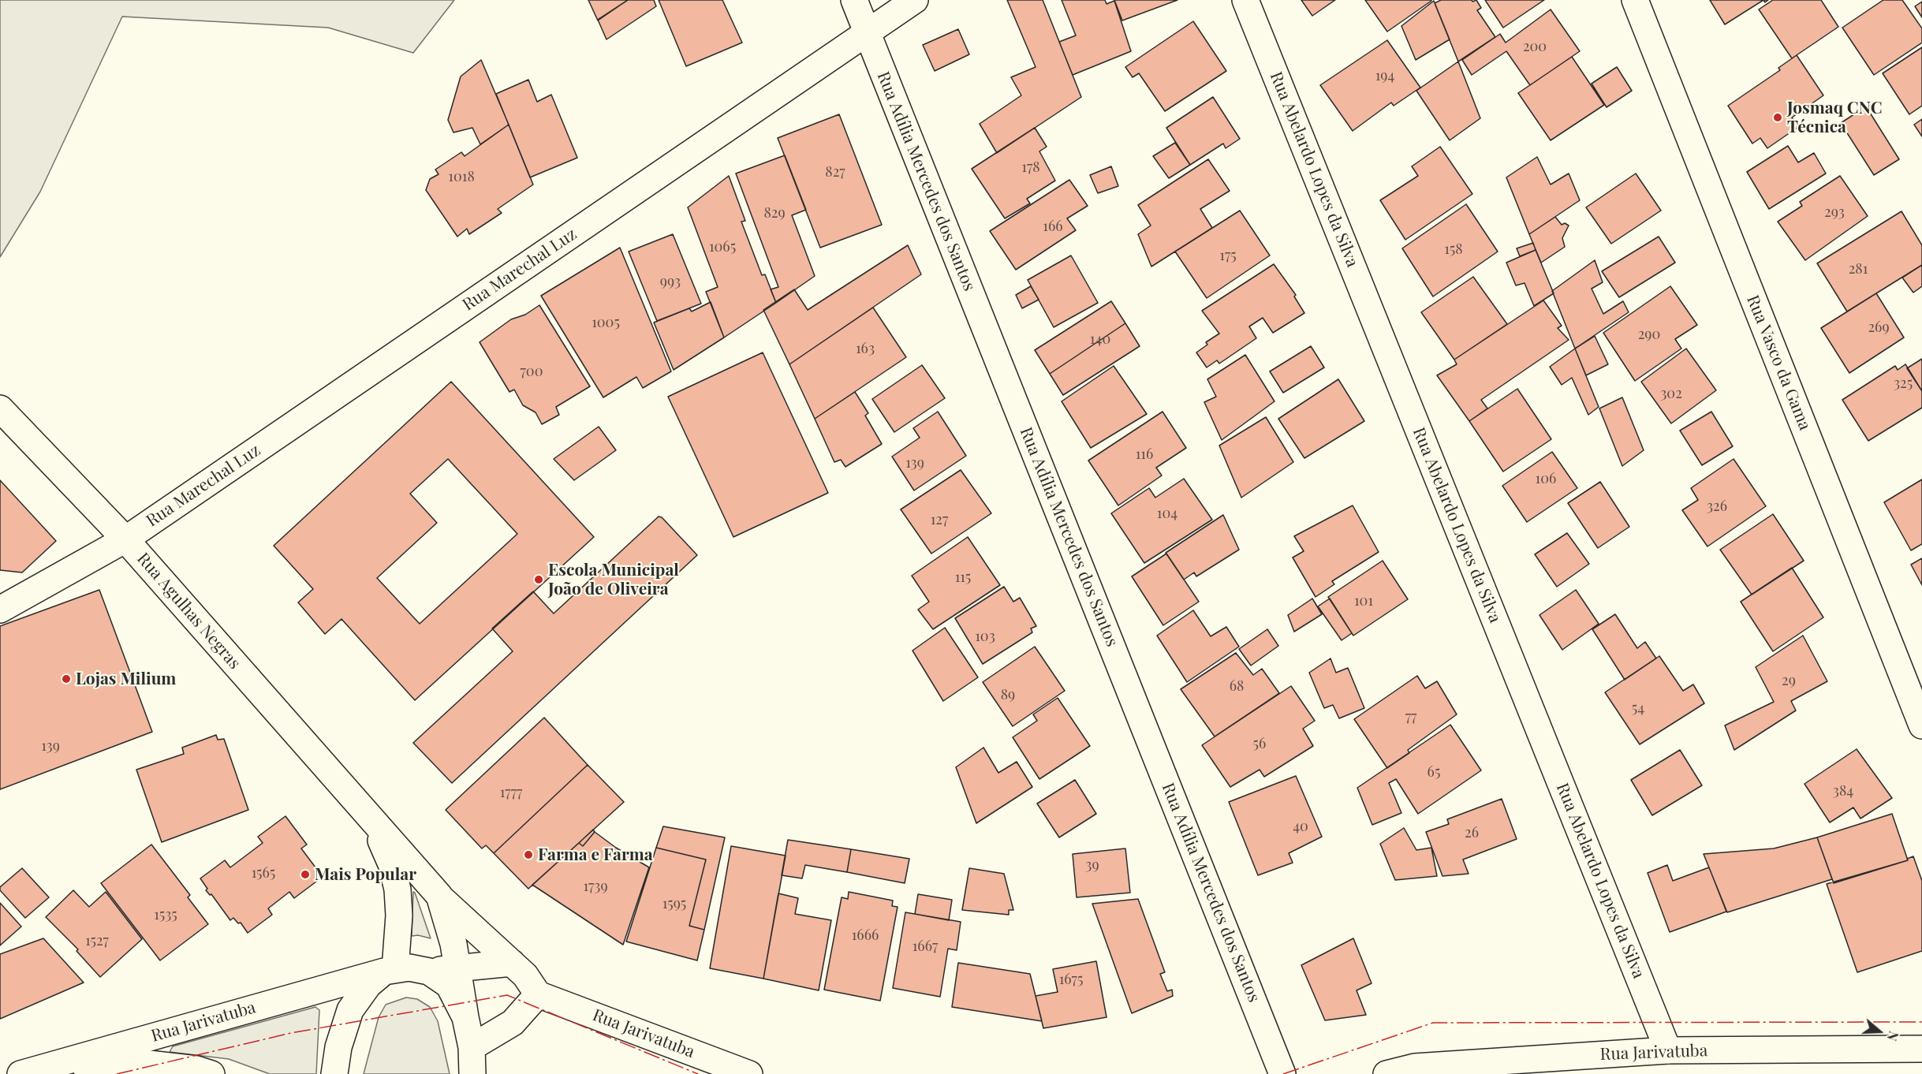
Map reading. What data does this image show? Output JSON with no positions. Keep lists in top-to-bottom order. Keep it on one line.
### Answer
{"streets":{"main road":["Rua Abelardo Lopes da Silva","Rua Adília Mercedes dos Santos","Rua Marechal Luz","Rua Vasco da Gama","Rua Agulhas Negras","Rua Jarivatuba"]},"crossings":[["Rua Abelardo Lopes da Silva","Rua Jarivatuba"],["Rua Adília Mercedes dos Santos","Rua Marechal Luz"],["Rua Marechal Luz","Rua Agulhas Negras"],["Rua Agulhas Negras","Rua Jarivatuba"]],"places":["Josmaq CNC Técnica","Escola Municipal João de Oliveira","Lojas Milium","Farma e Farma","Mais Popular"],"house_numbers":["200","194","178","827","1018","293","829","166","1065","158","175","281","993","1005","269","290","140","163","700","325","302","116","139","106","326","104","127","115","101","103","29","68","89","54","77","56","139","65","384","1777","40","26","39","1565","1739","1595","1535","1666","1527","1667","1675"],"north":"right"}
